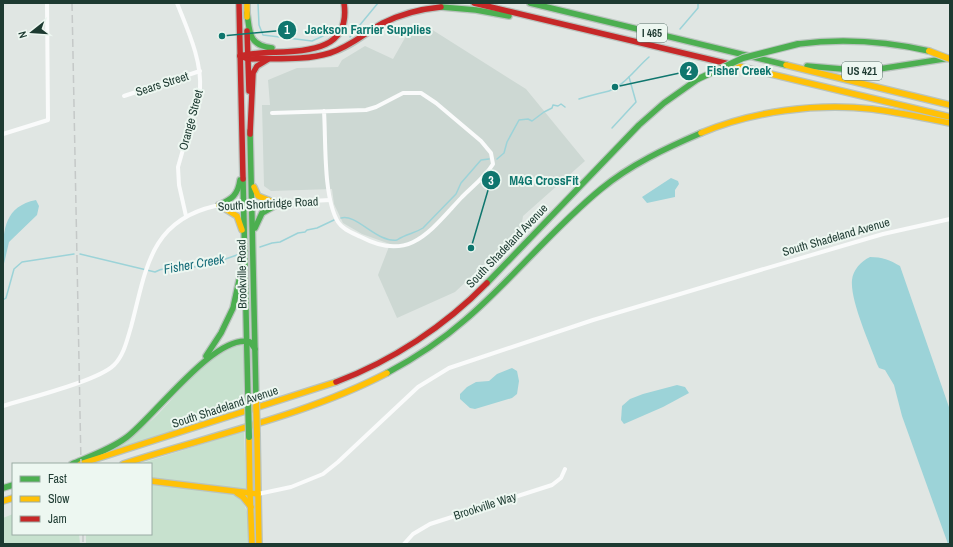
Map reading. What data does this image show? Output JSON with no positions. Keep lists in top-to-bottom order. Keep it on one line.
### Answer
{"streets":{"main road":["I 465","US 421","South Shadeland Avenue","Brookville Road"],"street":["Sears Street","Orange Street","South Shortridge Road","Brookville Way"]},"crossings":[["I 465","US 421"],["US 421","South Shadeland Avenue"],["Sears Street","Orange Street"],["Orange Street","South Shortridge Road"],["South Shortridge Road","Brookville Road"],["South Shadeland Avenue","Brookville Road"]],"water":["Fisher Creek"],"places":["Jackson Farrier Supplies","Fisher Creek","M4G CrossFit"],"legend":["Fast","Slow","Jam"],"north":"left"}
